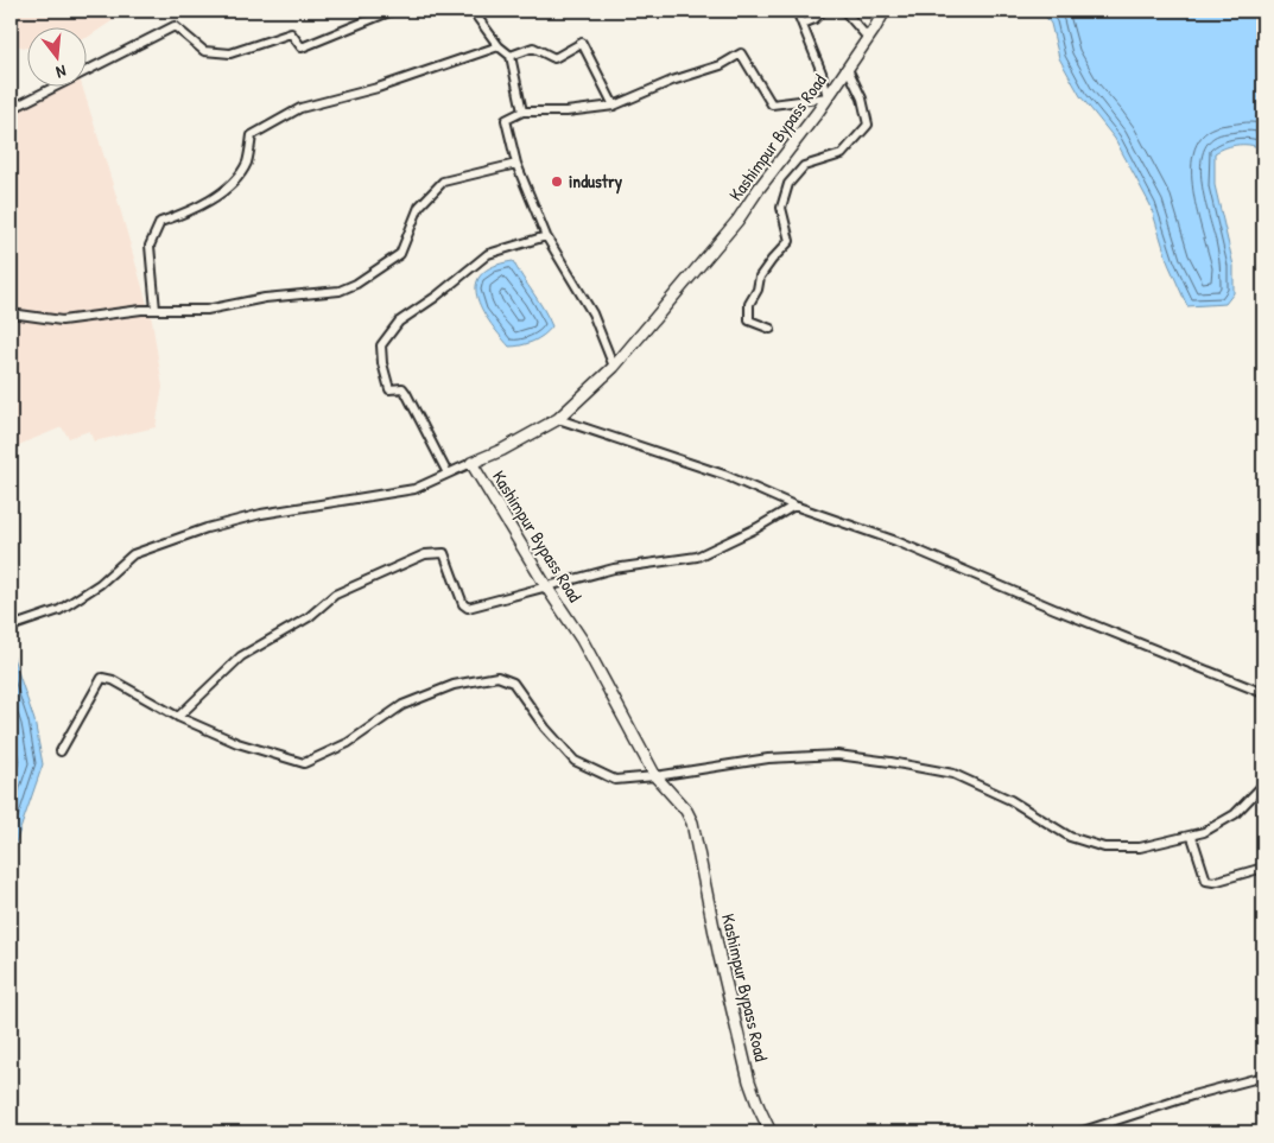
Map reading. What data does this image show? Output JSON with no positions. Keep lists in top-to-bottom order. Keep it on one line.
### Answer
{"streets":{"main road":["Kashimpur Bypass Road"]},"places":["industry"],"north":"bottom"}
